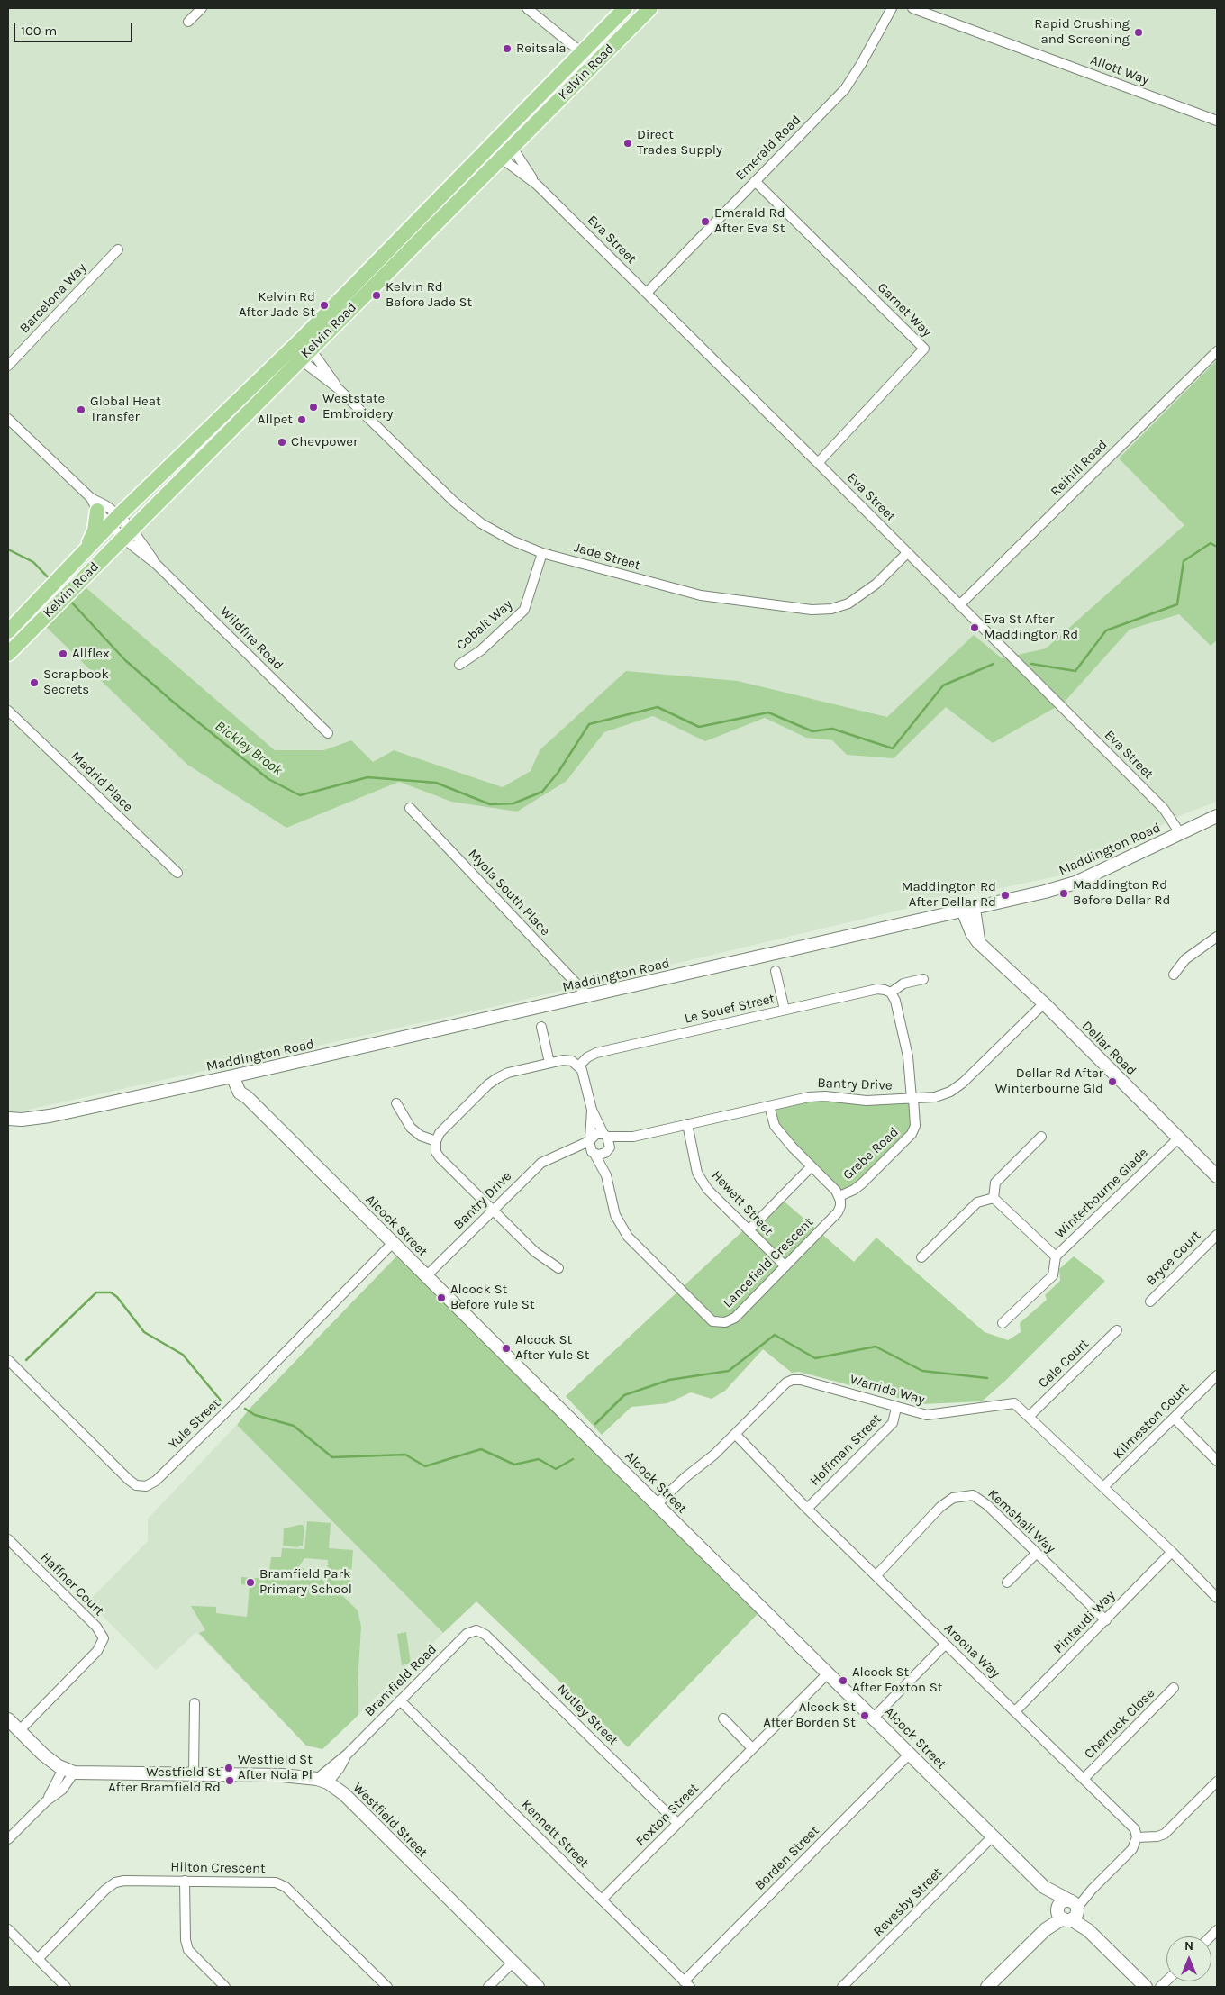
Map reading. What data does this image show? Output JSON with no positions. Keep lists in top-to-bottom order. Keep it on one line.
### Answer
{"streets":{"main road":["Kelvin Road","Maddington Road","Dellar Road","Alcock Street","Westfield Street"],"street":["Allott Way","Emerald Road","Eva Street","Barcelona Way","Garnet Way","Reihill Road","Jade Street","Cobalt Way","Wildfire Road","Madrid Place","Myola South Place","Le Souef Street","Bantry Drive","Grebe Road","Winterbourne Glade","Hewett Street","Bryce Court","Lancefield Crescent","Cale Court","Warrida Way","Kilmeston Court","Yule Street","Hoffman Street","Kemshall Way","Haffner Court","Pintaudi Way","Aroona Way","Bramfield Road","Nutley Street","Cherruck Close","Foxton Street","Kennett Street","Borden Street","Hilton Crescent","Revesby Street"]},"crossings":[["Kelvin Road","Eva Street"],["Kelvin Road","Jade Street"],["Kelvin Road","Wildfire Road"],["Emerald Road","Eva Street"],["Emerald Road","Garnet Way"],["Eva Street","Garnet Way"],["Eva Street","Reihill Road"],["Eva Street","Jade Street"],["Eva Street","Maddington Road"],["Jade Street","Cobalt Way"],["Maddington Road","Myola South Place"],["Maddington Road","Dellar Road"],["Maddington Road","Alcock Street"],["Dellar Road","Bantry Drive"],["Dellar Road","Winterbourne Glade"],["Bantry Drive","Grebe Road"],["Bantry Drive","Hewett Street"],["Bantry Drive","Alcock Street"],["Bantry Drive","Lancefield Crescent"],["Grebe Road","Lancefield Crescent"],["Hewett Street","Lancefield Crescent"],["Alcock Street","Warrida Way"],["Alcock Street","Yule Street"],["Alcock Street","Foxton Street"],["Alcock Street","Borden Street"],["Alcock Street","Revesby Street"],["Cale Court","Warrida Way"],["Warrida Way","Kilmeston Court"],["Warrida Way","Hoffman Street"],["Warrida Way","Pintaudi Way"],["Warrida Way","Aroona Way"],["Hoffman Street","Aroona Way"],["Kemshall Way","Pintaudi Way"],["Kemshall Way","Aroona Way"],["Pintaudi Way","Aroona Way"],["Aroona Way","Cherruck Close"],["Bramfield Road","Nutley Street"],["Bramfield Road","Westfield Street"],["Bramfield Road","Kennett Street"],["Nutley Street","Foxton Street"],["Foxton Street","Kennett Street"],["Kennett Street","Borden Street"]],"water":["Bickley Brook"],"places":["Rapid Crushing and Screening","Reitsala","Direct Trades Supply","Emerald Rd After Eva St","Kelvin Rd Before Jade St","Kelvin Rd After Jade St","Weststate Embroidery","Global Heat Transfer","Allpet","Chevpower","Eva St After Maddington Rd","Allflex","Scrapbook Secrets","Maddington Rd Before Dellar Rd","Maddington Rd After Dellar Rd","Dellar Rd After Winterbourne Gld","Alcock St Before Yule St","Alcock St After Yule St","Bramfield Park Primary School","Alcock St After Foxton St","Alcock St After Borden St","Westfield St After Nola Pl","Westfield St After Bramfield Rd"],"scale_bar":"100 m","north":"top"}
